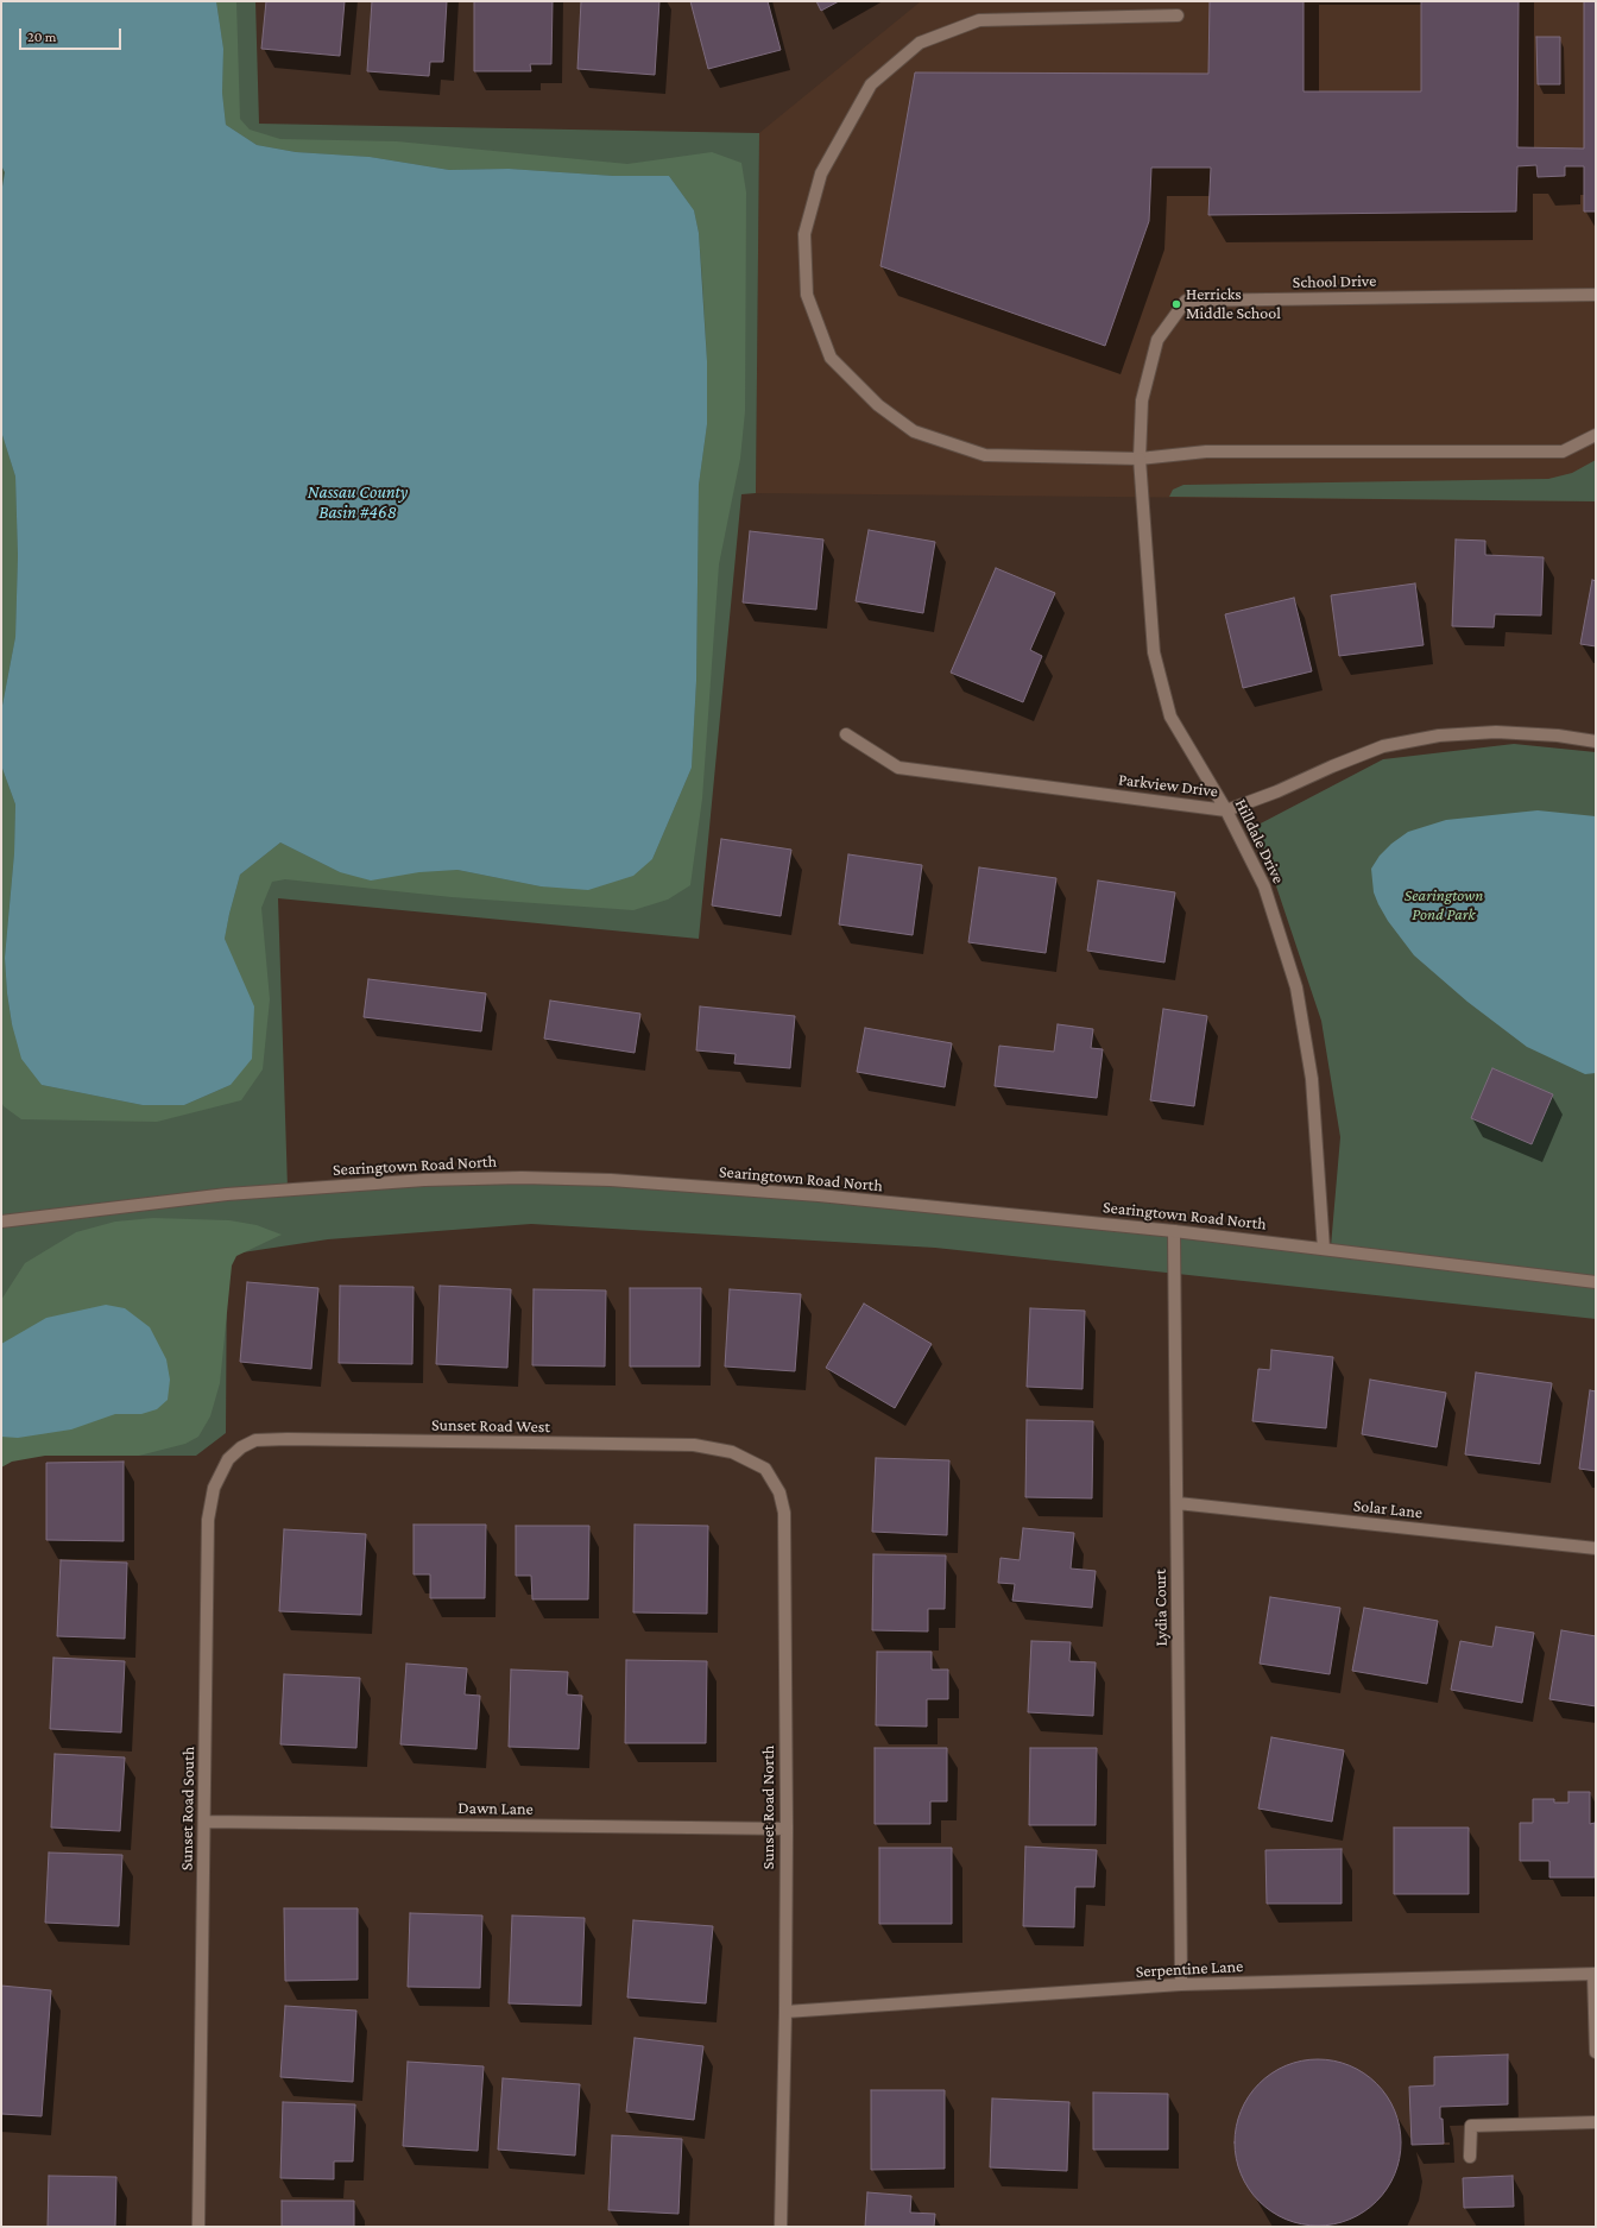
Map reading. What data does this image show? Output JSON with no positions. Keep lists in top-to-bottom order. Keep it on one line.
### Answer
{"streets":{"street":["School Drive","Parkview Drive","Hilldale Drive","Searingtown Road North","Sunset Road West","Solar Lane","Lydia Court","Sunset Road North","Sunset Road South","Dawn Lane","Serpentine Lane"]},"crossings":[["School Drive","Hilldale Drive"],["Parkview Drive","Hilldale Drive"],["Hilldale Drive","Searingtown Road North"],["Searingtown Road North","Lydia Court"],["Sunset Road West","Sunset Road North"],["Sunset Road West","Sunset Road South"],["Solar Lane","Lydia Court"],["Lydia Court","Serpentine Lane"],["Sunset Road North","Dawn Lane"],["Sunset Road North","Serpentine Lane"],["Sunset Road South","Dawn Lane"]],"water":["Nassau County Basin #468"],"parks":["Searingtown Pond Park"],"places":["Herricks Middle School"],"scale_bar":"20 m"}
